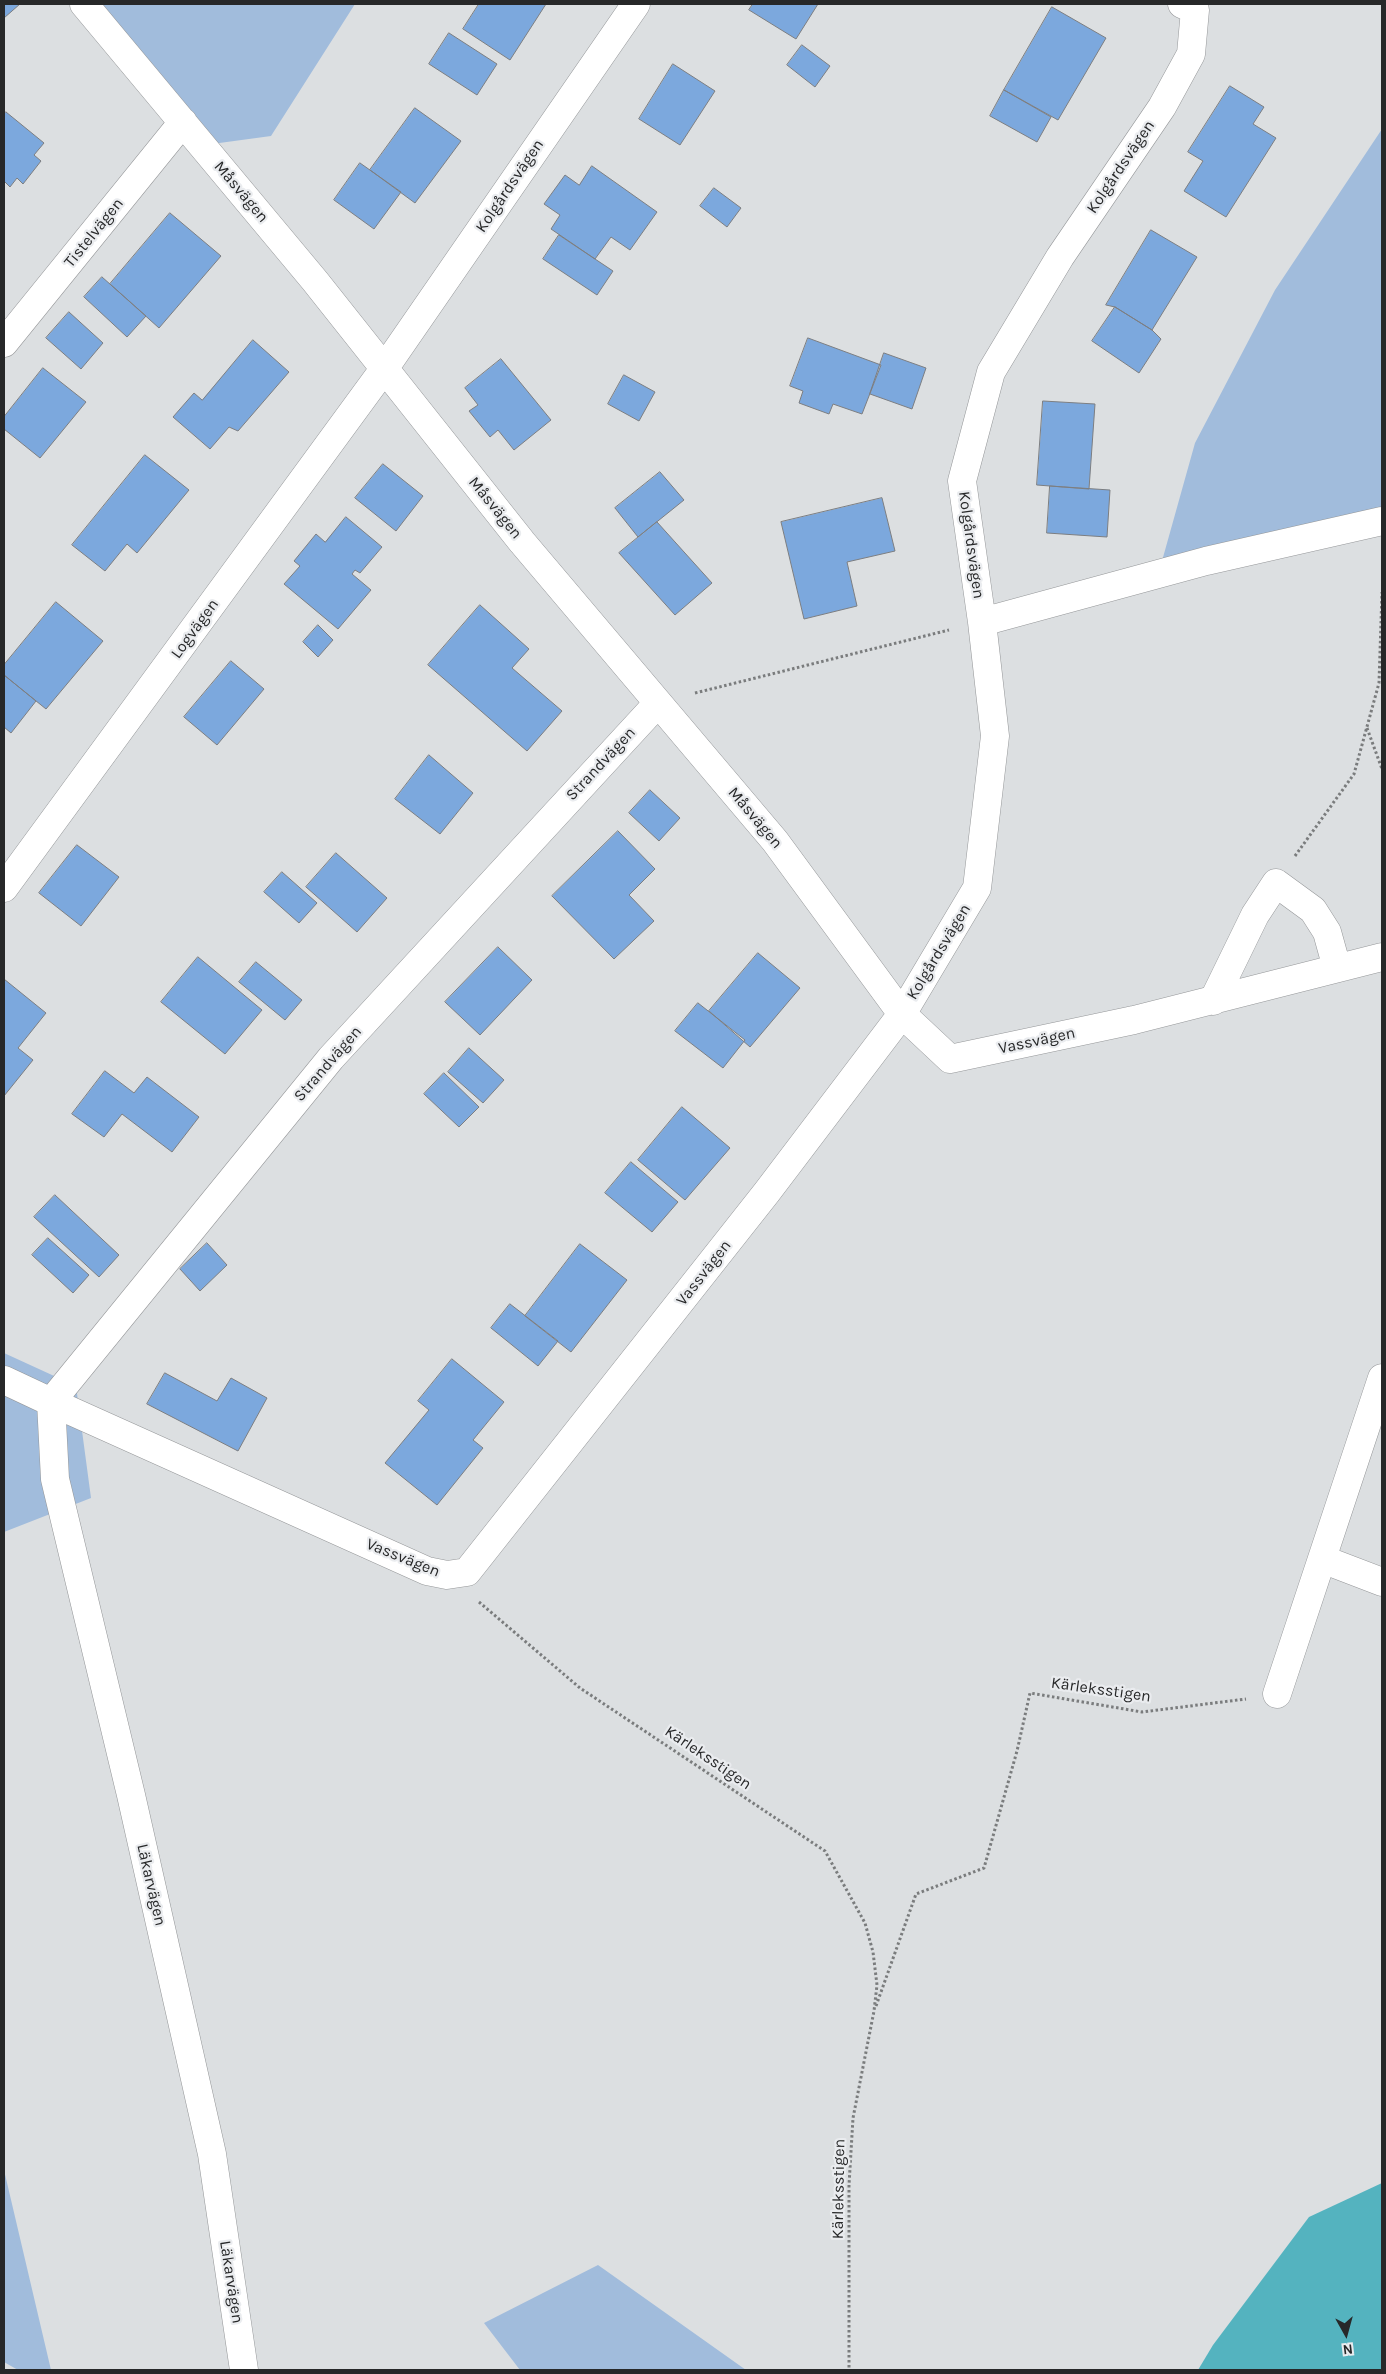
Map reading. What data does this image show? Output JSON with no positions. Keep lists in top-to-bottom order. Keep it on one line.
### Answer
{"streets":{"street":["Kolgårdsvägen","Måsvägen","Tistelvägen","Logvägen","Strandvägen","Vassvägen","Läkarvägen"],"path":["Kärleksstigen"]},"crossings":[["Kolgårdsvägen","Måsvägen"],["Kolgårdsvägen","Logvägen"],["Kolgårdsvägen","Vassvägen"],["Måsvägen","Tistelvägen"],["Måsvägen","Logvägen"],["Måsvägen","Strandvägen"],["Måsvägen","Vassvägen"],["Strandvägen","Vassvägen"],["Strandvägen","Läkarvägen"],["Vassvägen","Kärleksstigen"],["Vassvägen","Läkarvägen"]],"north":"bottom"}
